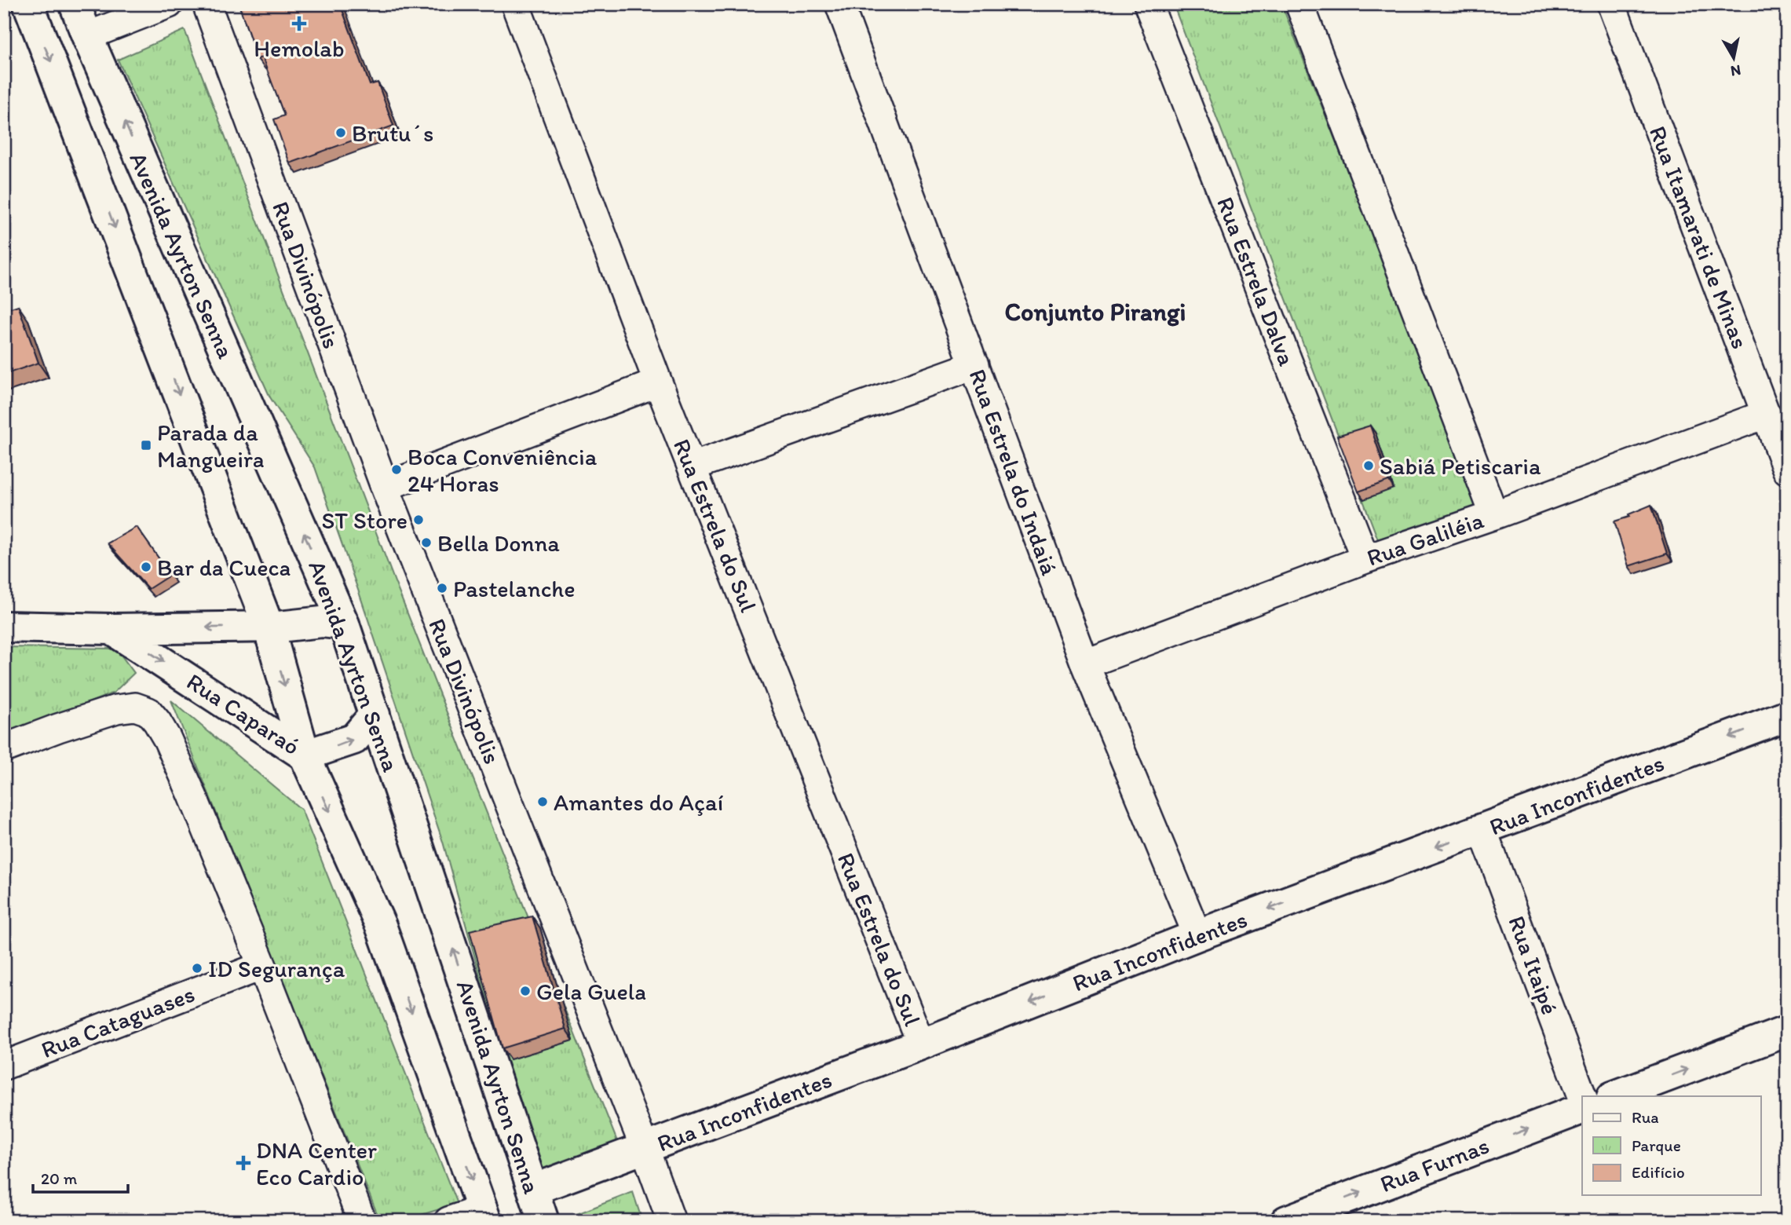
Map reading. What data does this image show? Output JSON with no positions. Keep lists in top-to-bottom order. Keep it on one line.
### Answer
{"streets":{"main road":["Avenida Ayrton Senna","Rua Caparaó","Rua Inconfidentes","Rua Furnas"],"street":["Rua Itamarati de Minas","Rua Divinópolis","Rua Estrela Dalva","Rua Estrela do Indaiá","Rua Estrela do Sul","Rua Galiléia","Rua Itaipé","Rua Cataguases"]},"crossings":[["Rua Itamarati de Minas","Rua Galiléia"],["Avenida Ayrton Senna","Rua Caparaó"],["Avenida Ayrton Senna","Rua Inconfidentes"],["Rua Divinópolis","Rua Inconfidentes"],["Rua Estrela Dalva","Rua Galiléia"],["Rua Estrela do Indaiá","Rua Galiléia"],["Rua Estrela do Indaiá","Rua Inconfidentes"],["Rua Estrela do Sul","Rua Inconfidentes"],["Rua Inconfidentes","Rua Itaipé"]],"one_way":["Rua Inconfidentes","Rua Furnas"],"districts":["Conjunto Pirangi"],"places":{"health":["Hemolab","DNA Center Eco Cardio"],"other":["Brutu´s","Sabiá Petiscaria","Boca Conveniência 24 Horas","ST Store","Bella Donna","Bar da Cueca","Pastelanche","Amantes do Açaí","ID Segurança","Gela Guela"],"transit":["Parada da Mangueira"]},"legend":["Rua","Parque","Edifício"],"scale_bar":"20 m","north":"bottom"}
